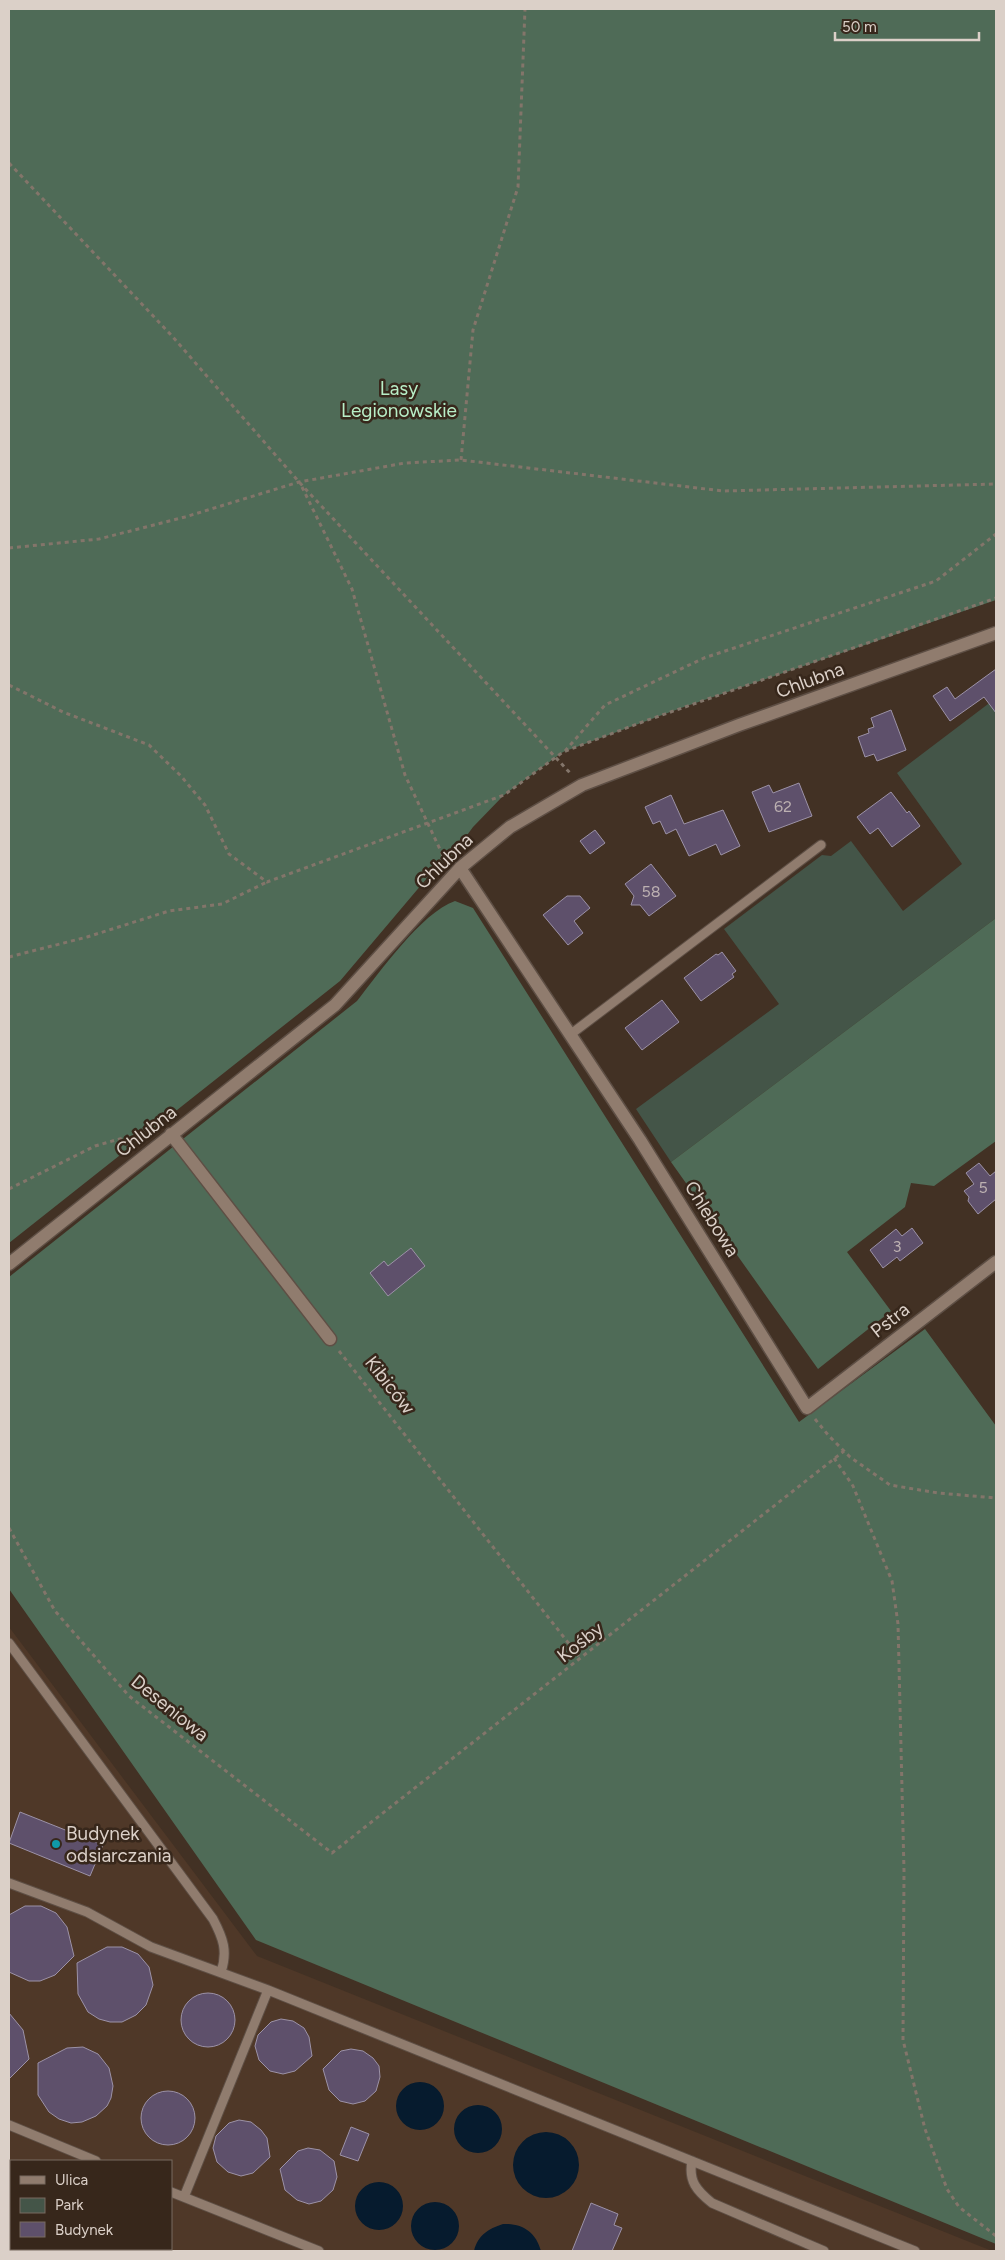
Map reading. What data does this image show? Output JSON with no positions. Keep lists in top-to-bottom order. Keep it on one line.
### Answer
{"streets":{"street":["Chlubna","Chlebowa","Pstra"],"path":["Kibiców","Kośby","Deseniowa"]},"crossings":[["Chlubna","Chlebowa"],["Chlebowa","Pstra"],["Kibiców","Kośby"],["Kośby","Deseniowa"]],"parks":["Lasy Legionowskie"],"places":["Budynek odsiarczania"],"house_numbers":["62","58","5","3"],"legend":["Ulica","Park","Budynek"],"scale_bar":"50 m"}
